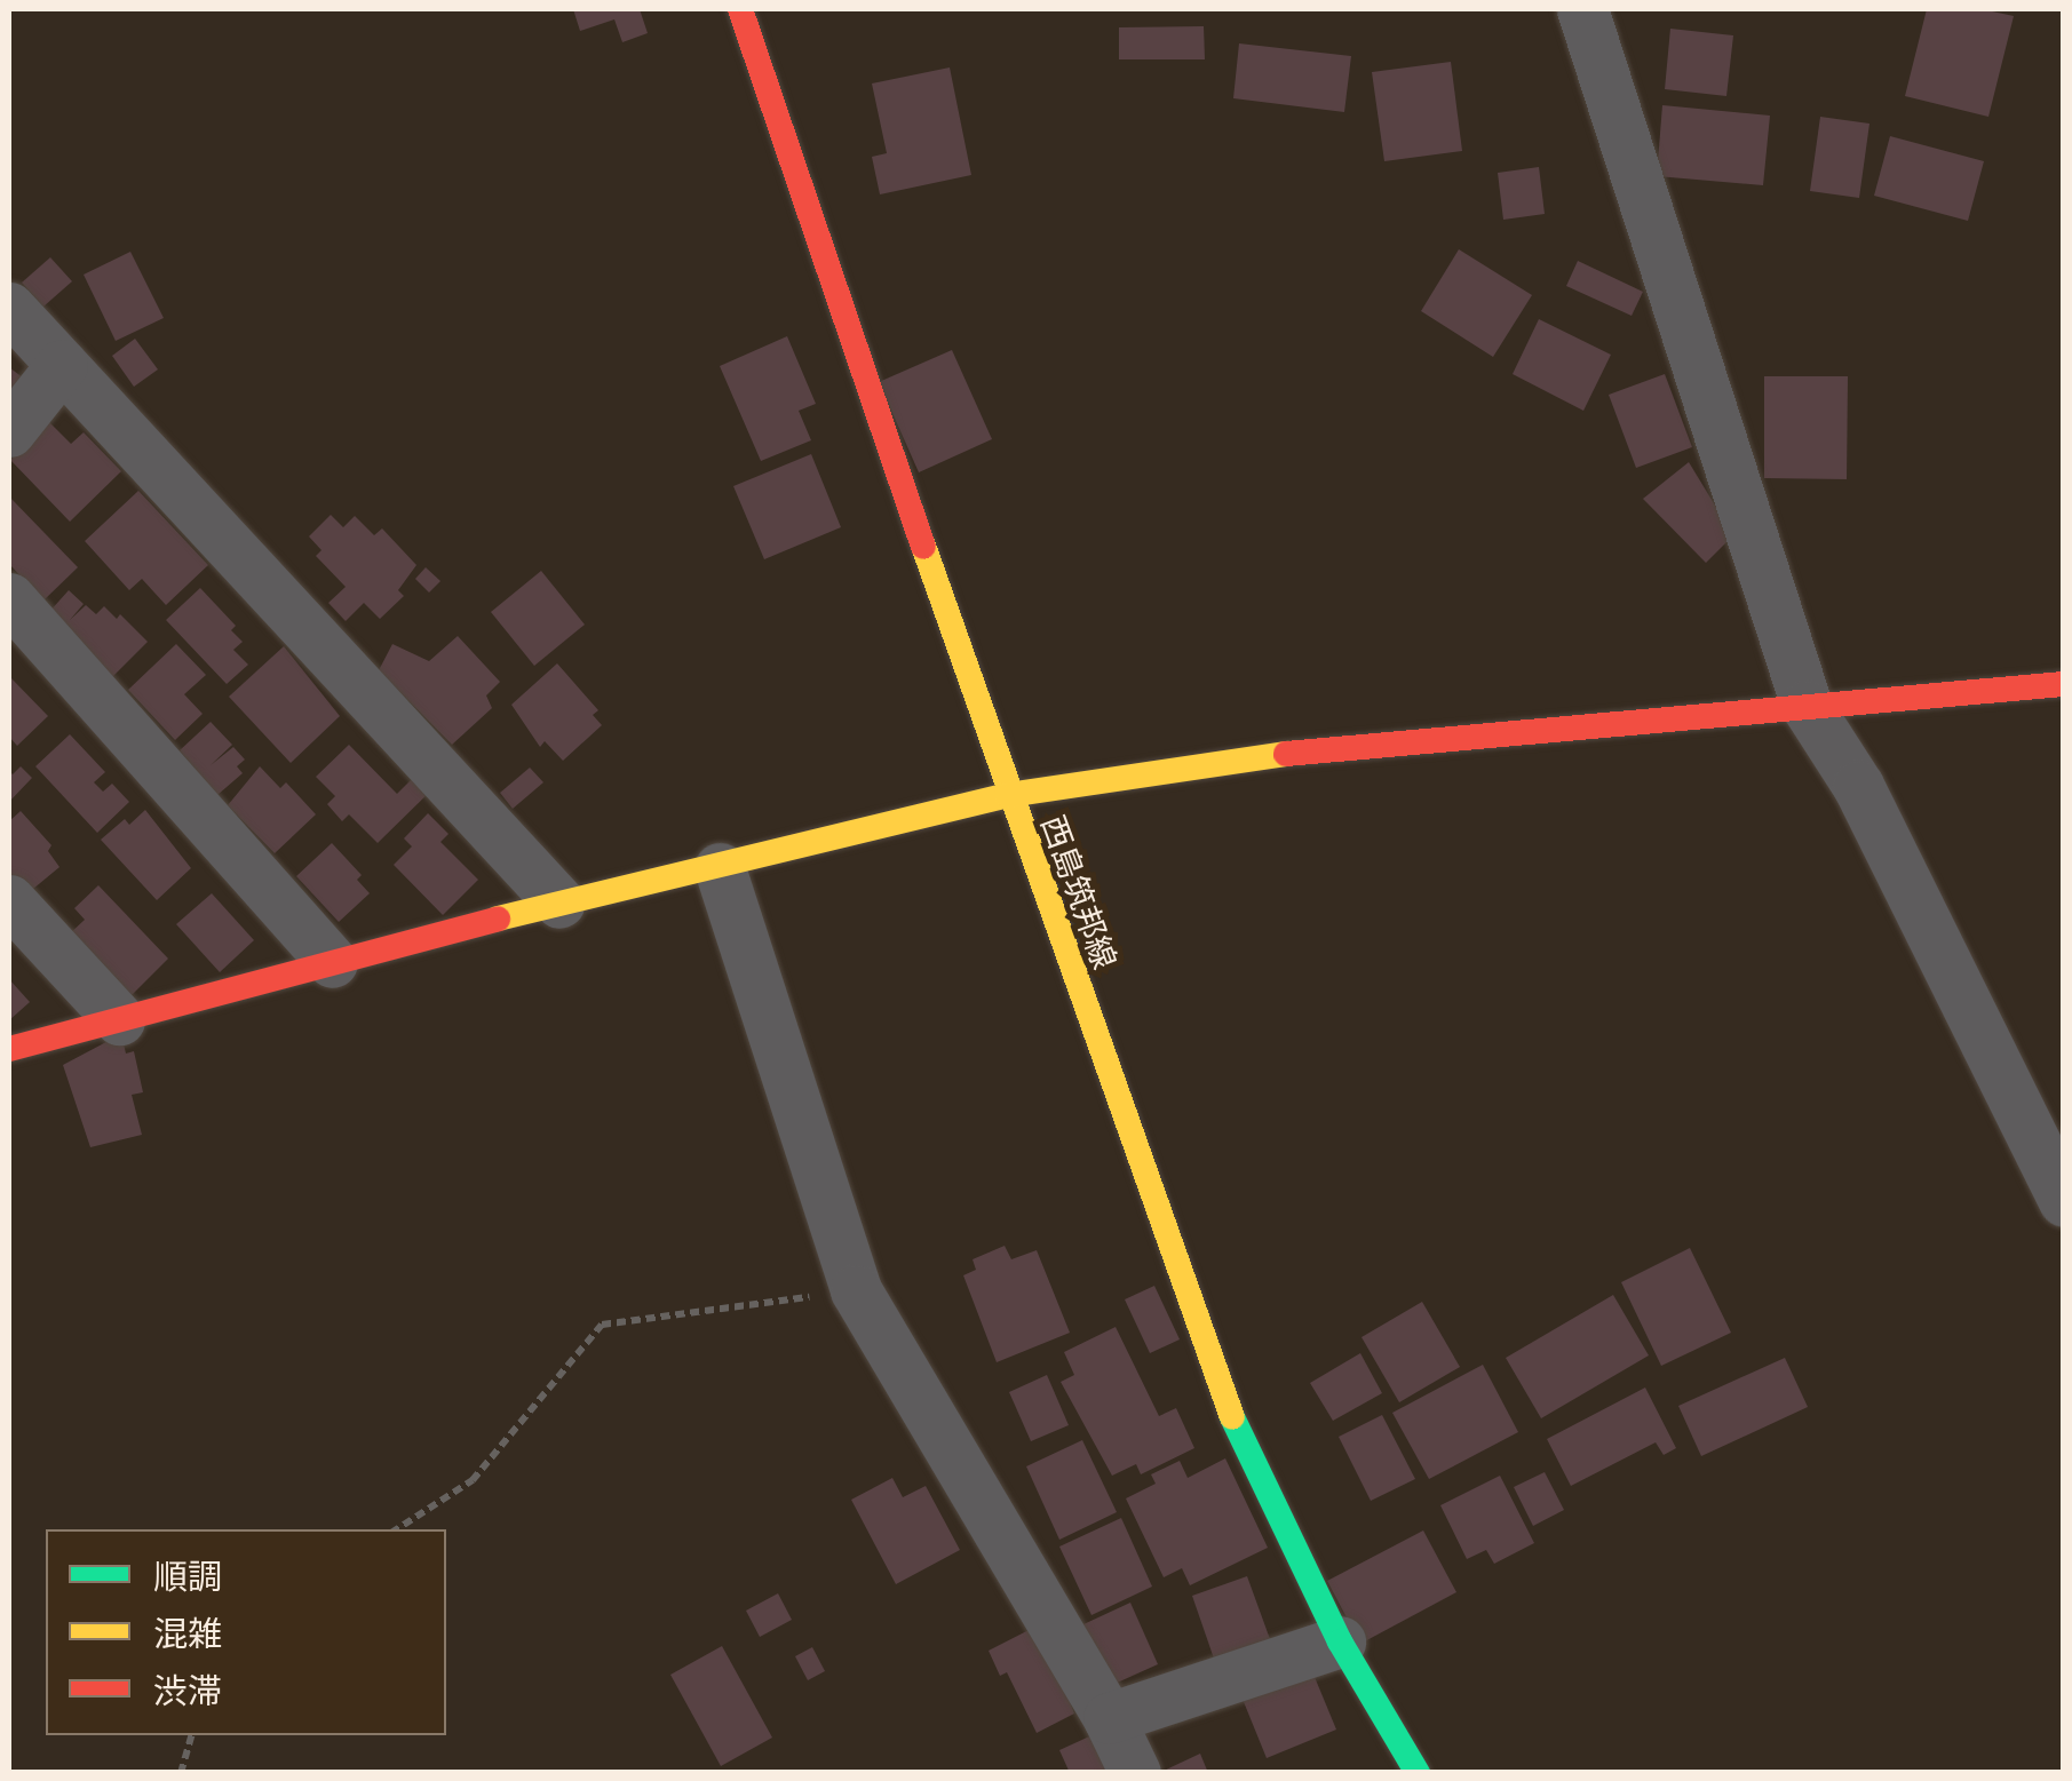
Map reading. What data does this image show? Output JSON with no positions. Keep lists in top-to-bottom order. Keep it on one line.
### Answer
{"streets":{"street":["西島筑邦線"]},"legend":["順調","混雑","渋滞"]}
